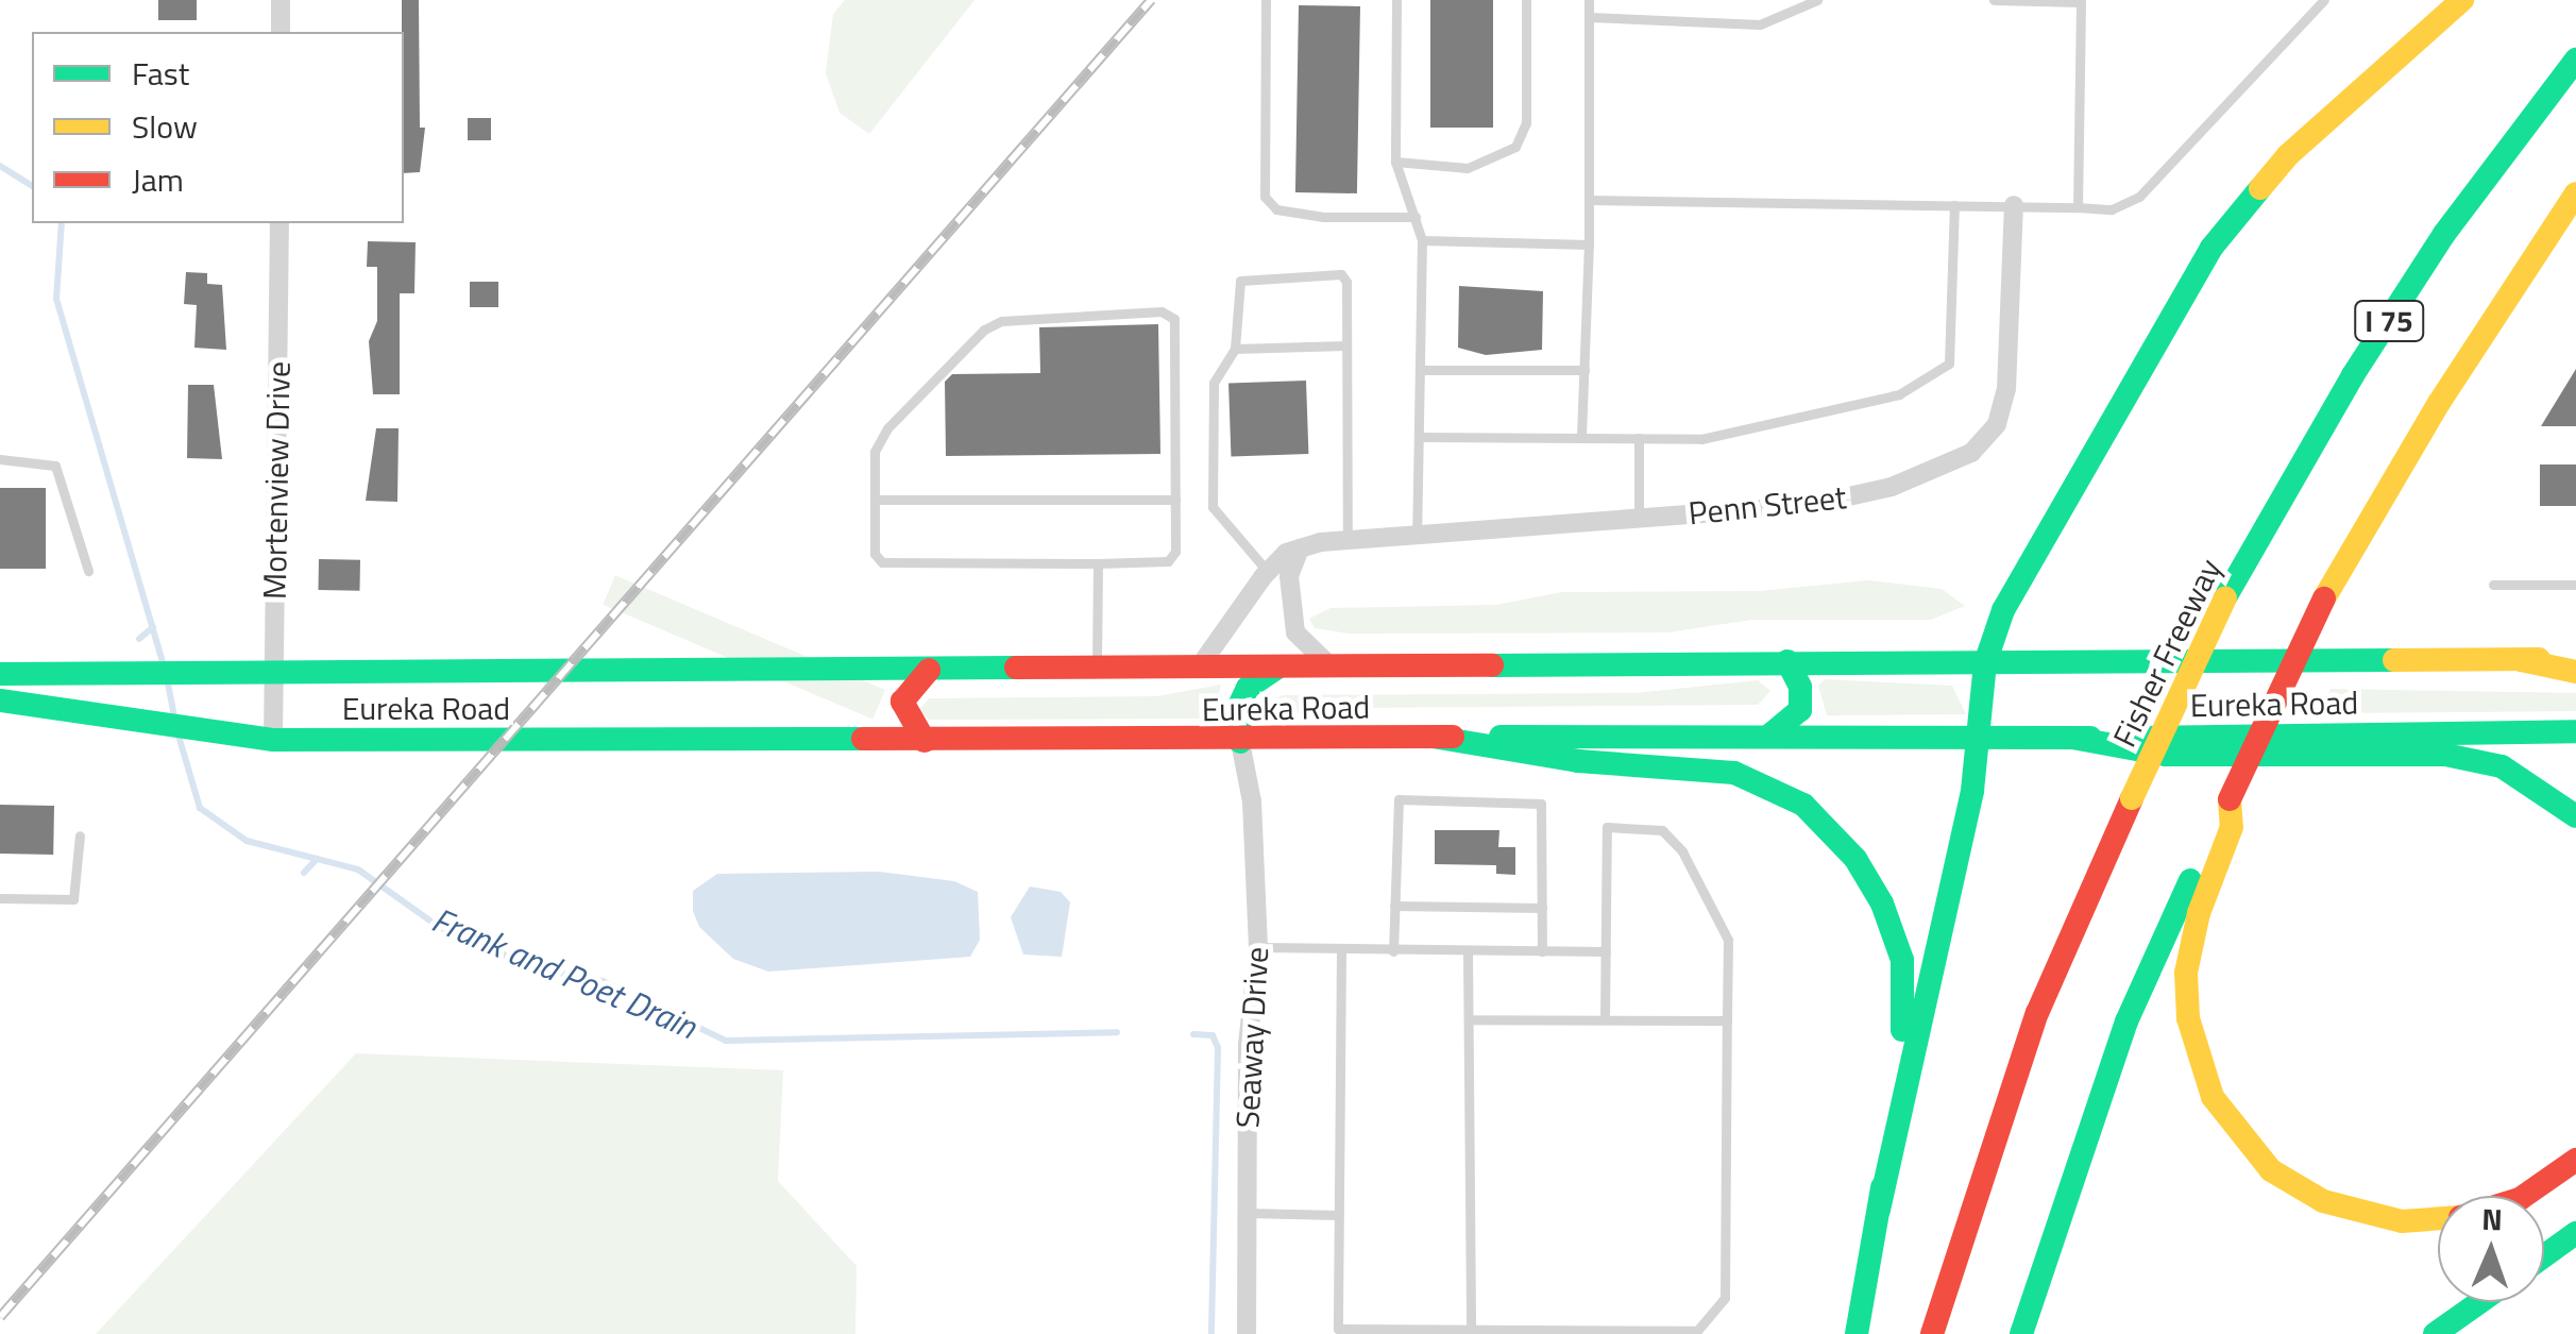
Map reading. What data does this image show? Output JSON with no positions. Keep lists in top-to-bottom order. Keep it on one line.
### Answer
{"streets":{"main road":["I 75","Fisher Freeway","Eureka Road"],"street":["Mortenview Drive","Penn Street","Seaway Drive"]},"crossings":[["Mortenview Drive","Eureka Road"],["Penn Street","Eureka Road"],["Eureka Road","Seaway Drive"]],"water":["Frank and Poet Drain"],"legend":["Fast","Slow","Jam"],"north":"top"}
